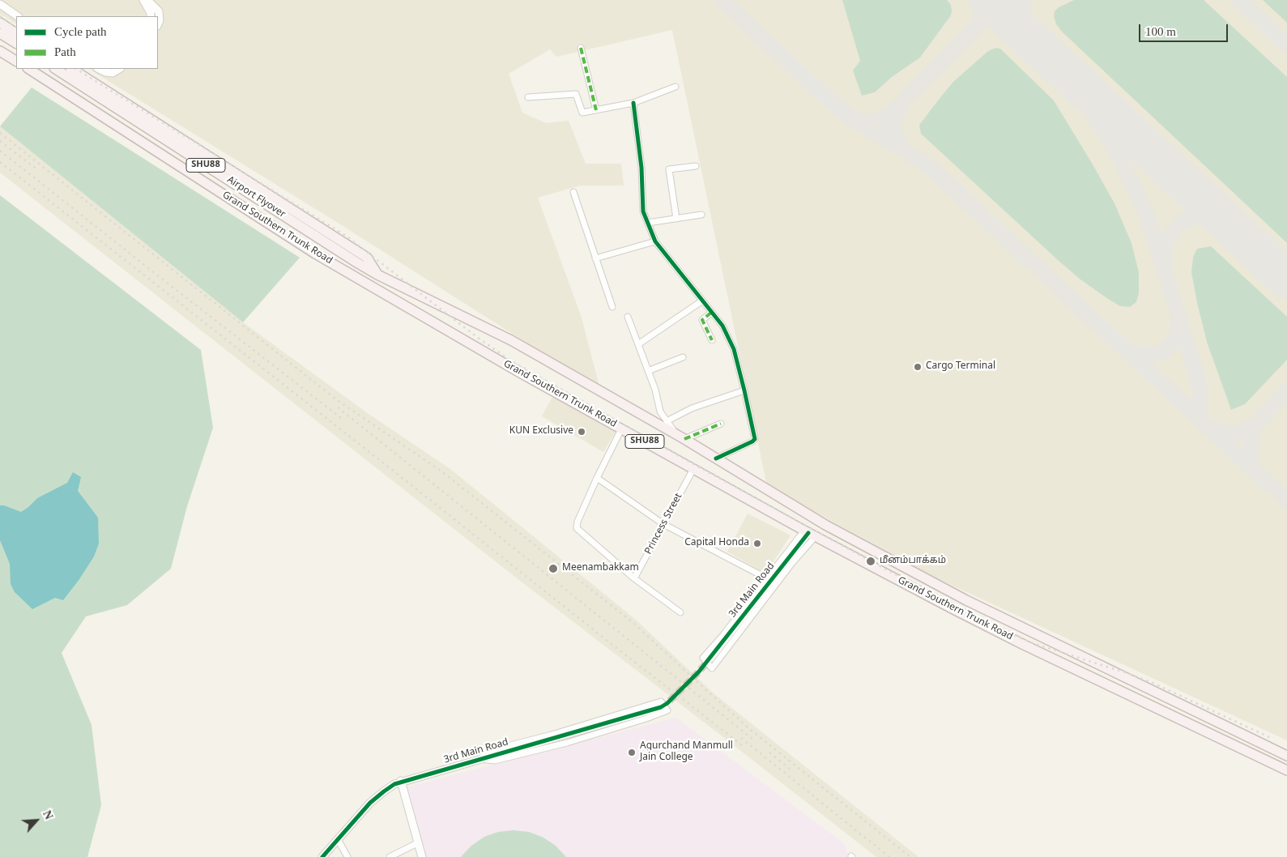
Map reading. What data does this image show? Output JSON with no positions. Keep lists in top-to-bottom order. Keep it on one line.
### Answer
{"streets":{"main road":["SHU88","Airport Flyover","Grand Southern Trunk Road"],"street":["Princess Street","3rd Main Road"]},"crossings":[["Airport Flyover","Grand Southern Trunk Road"],["Grand Southern Trunk Road","Princess Street"],["Grand Southern Trunk Road","3rd Main Road"]],"places":["Cargo Terminal","KUN Exclusive","Capital Honda","மீனம்பாக்கம்","Meenambakkam","Agurchand Manmull Jain College"],"legend":["Cycle path","Path"],"scale_bar":"100 m","north":"top right"}
